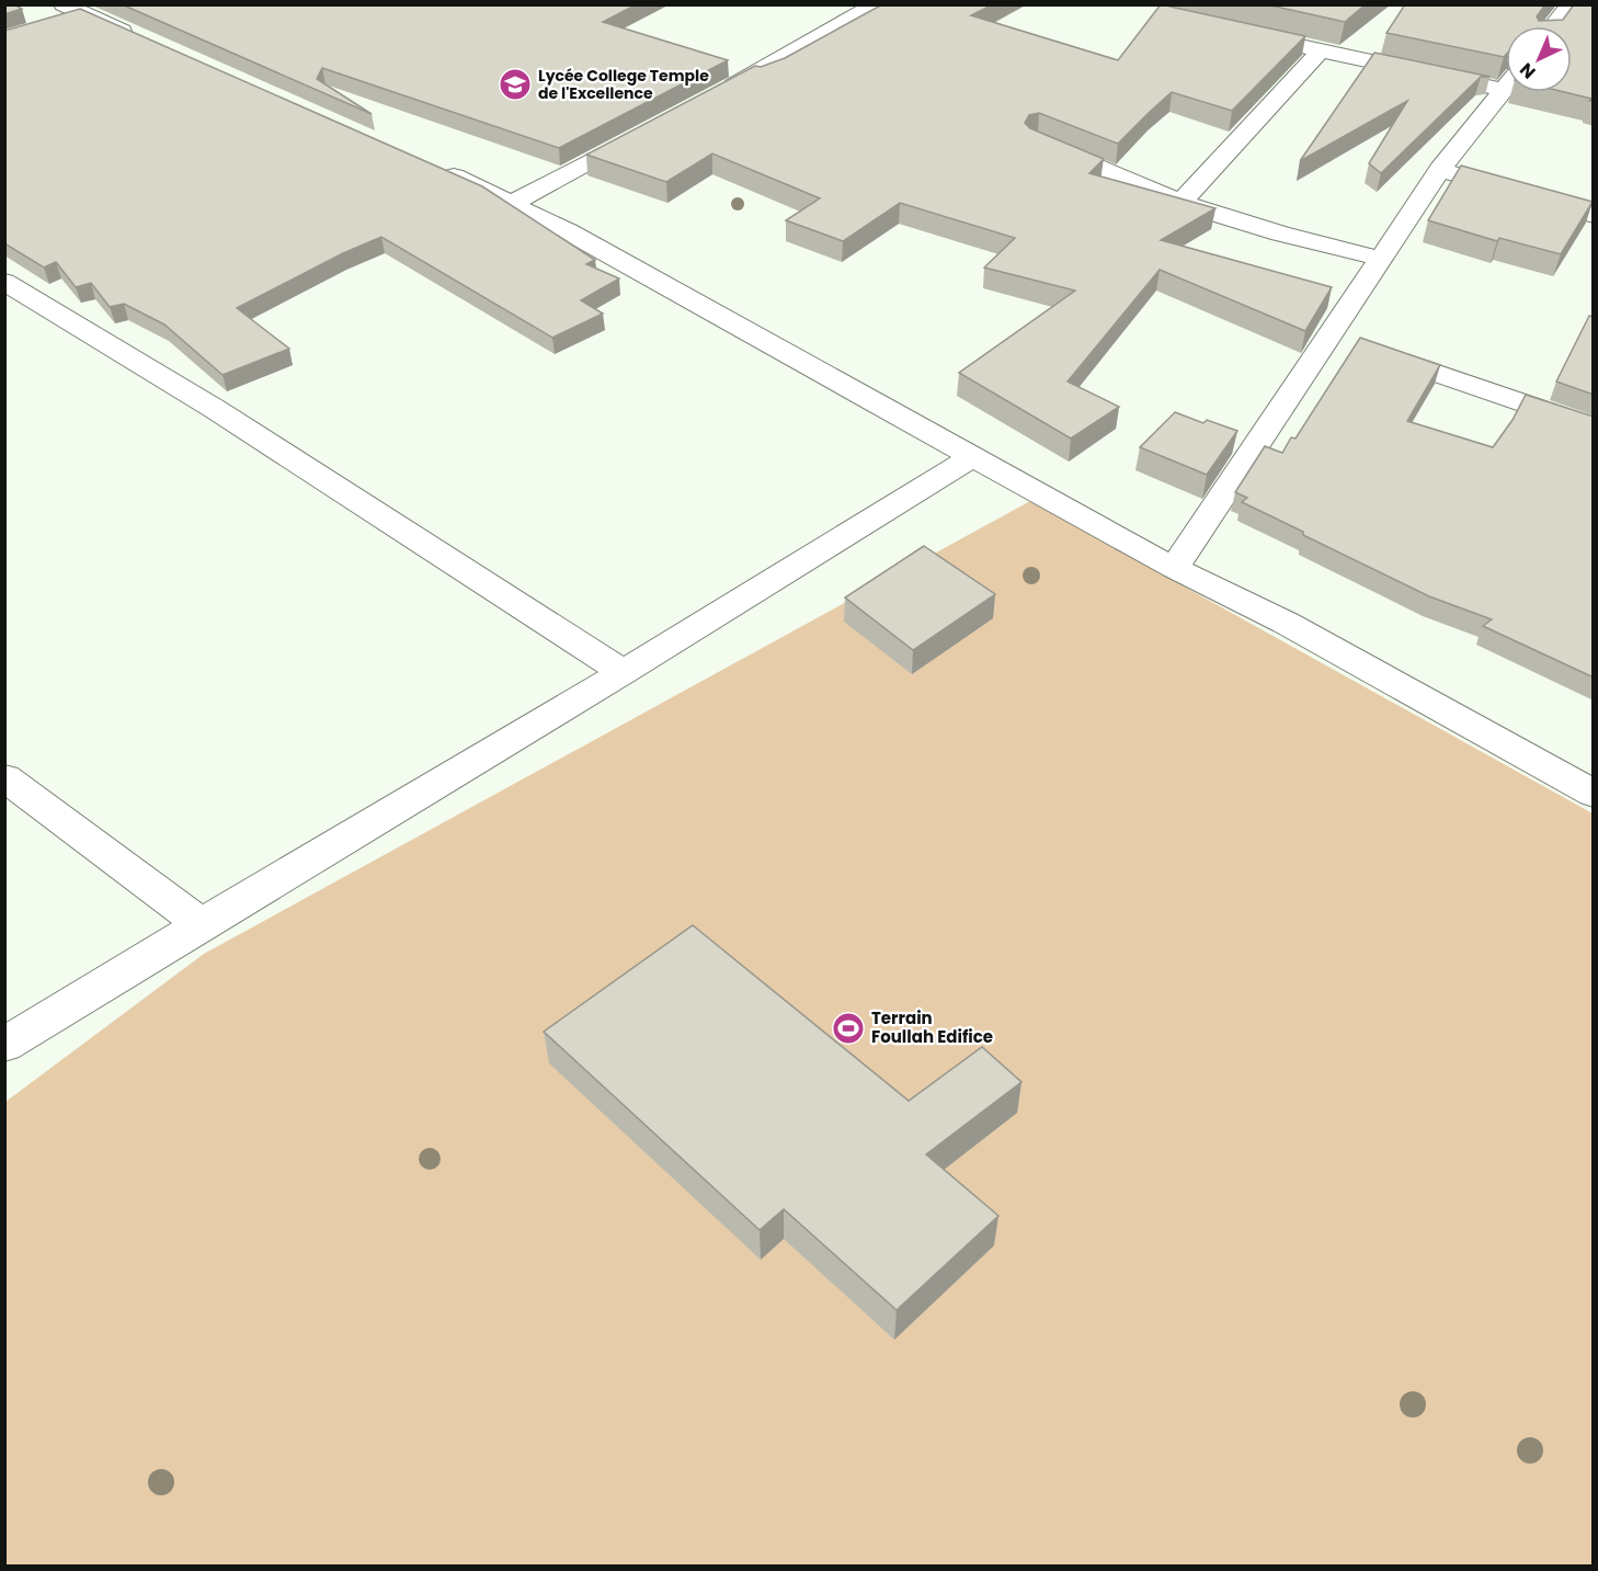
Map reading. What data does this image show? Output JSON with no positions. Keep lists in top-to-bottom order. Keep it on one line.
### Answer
{"places":{"school or university":["Lycée College Temple de l'Excellence"],"sports":["Terrain Foullah Edifice"]},"north":"bottom left"}
